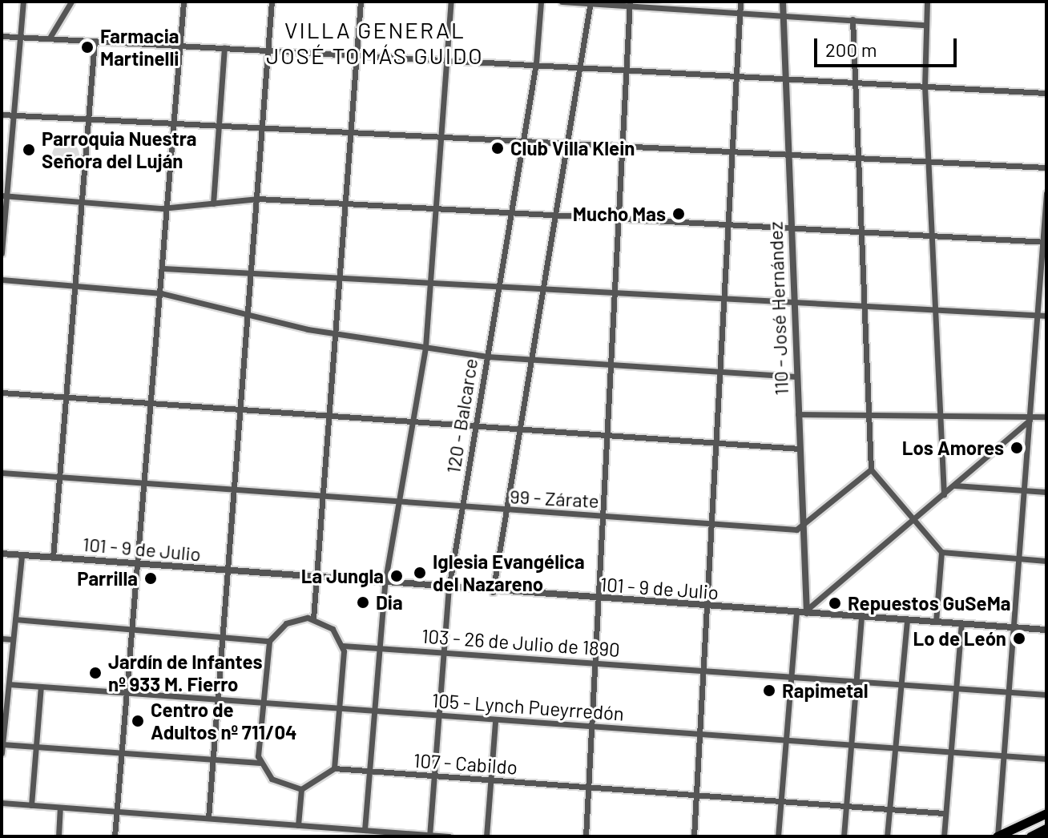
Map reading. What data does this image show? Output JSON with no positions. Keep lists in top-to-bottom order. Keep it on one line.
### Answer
{"streets":{"street":["110 - José Hernández","120 - Balcarce","99 - Zárate","101 - 9 de Julio","103 - 26 de Julio de 1890","105 - Lynch Pueyrredón","107 - Cabildo"]},"crossings":[["110 - José Hernández","99 - Zárate"],["110 - José Hernández","101 - 9 de Julio"],["120 - Balcarce","99 - Zárate"],["120 - Balcarce","101 - 9 de Julio"],["120 - Balcarce","103 - 26 de Julio de 1890"],["120 - Balcarce","105 - Lynch Pueyrredón"],["120 - Balcarce","107 - Cabildo"]],"districts":["VILLA GENERAL JOSÉ TOMÁS GUIDO"],"places":["Farmacia Martinelli","Club Villa Klein","Parroquia Nuestra Señora del Luján","Mucho Mas","Los Amores","Iglesia Evangélica del Nazareno","La Jungla","Parrilla","Dia","Repuestos GuSeMa","Lo de León","Jardín de Infantes nº 933 M. Fierro","Rapimetal","Centro de Adultos nº 711/04"],"scale_bar":"200 m"}
